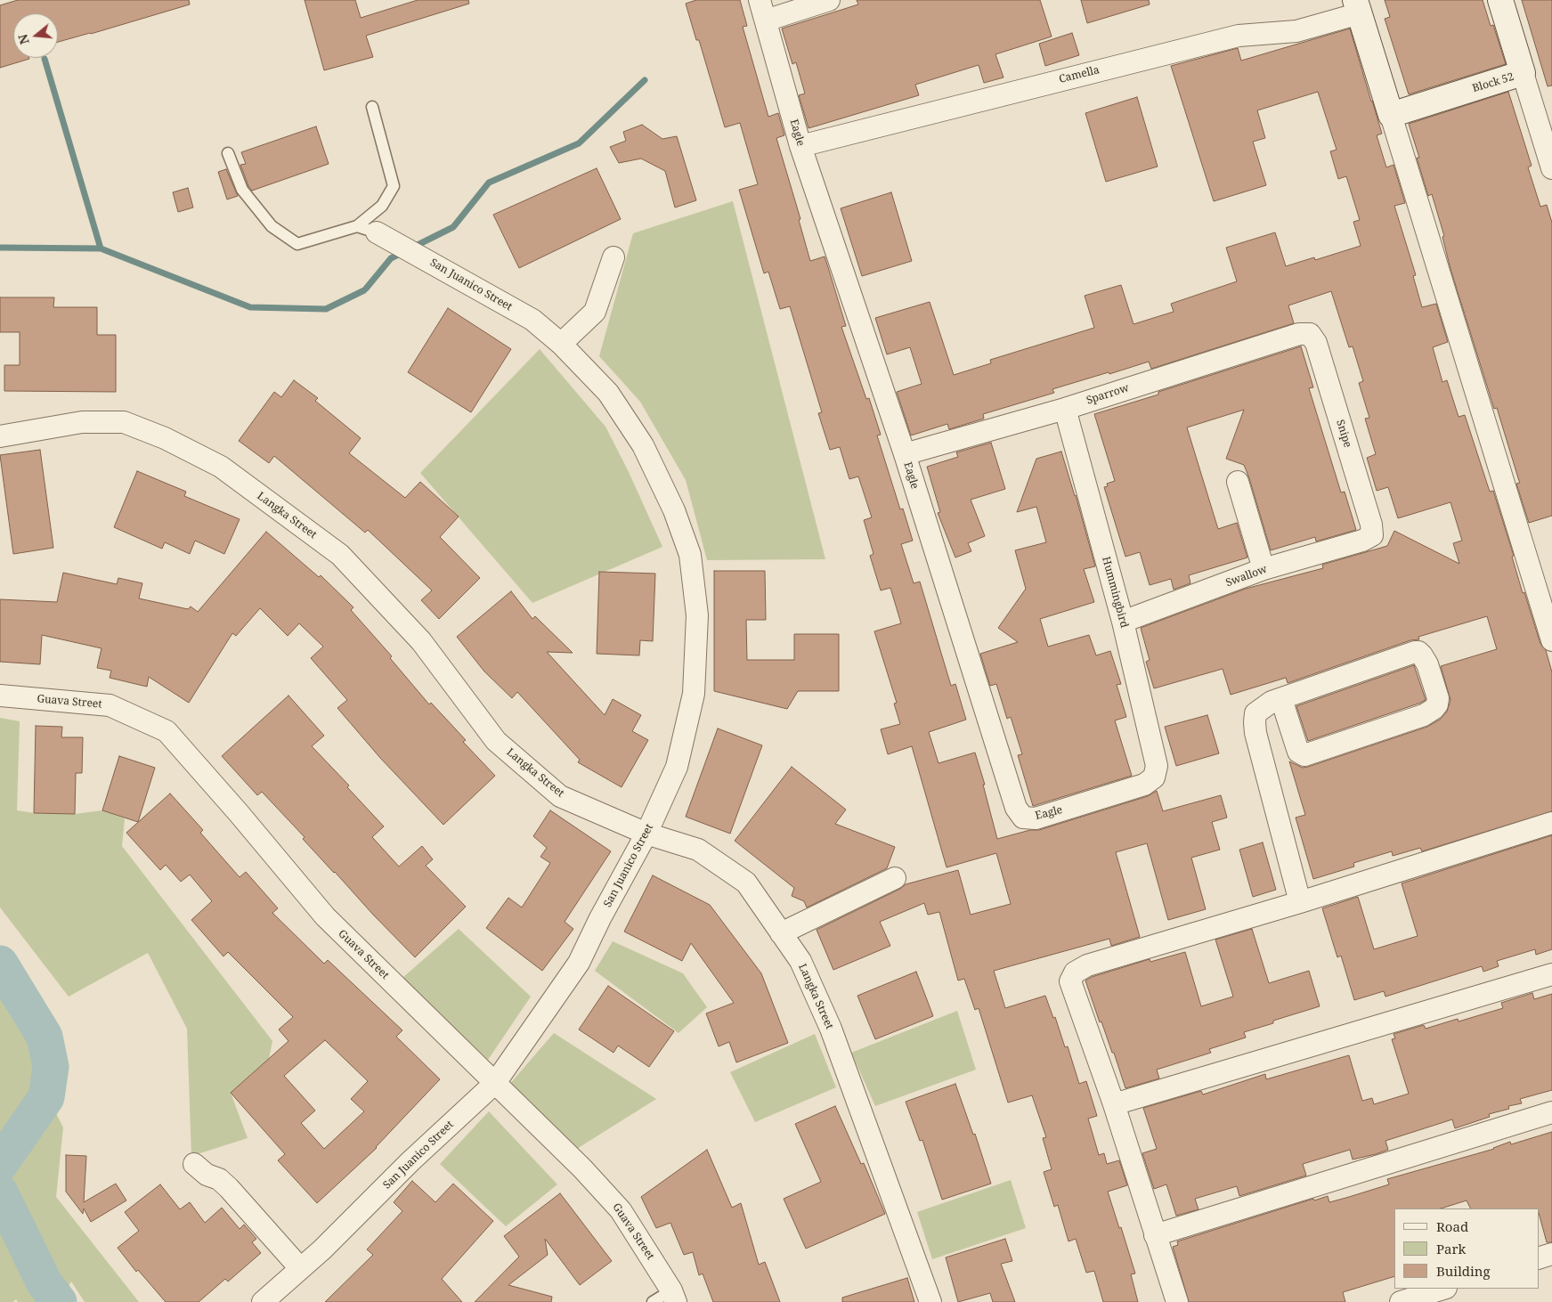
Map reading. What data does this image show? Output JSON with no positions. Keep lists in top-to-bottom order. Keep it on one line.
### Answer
{"streets":{"street":["Camella","Block 52","Eagle","San Juanico Street","Sparrow","Snipe","Langka Street","Swallow","Hummingbird","Guava Street"]},"crossings":[["Camella","Eagle"],["Eagle","Sparrow"],["Eagle","Hummingbird"],["San Juanico Street","Langka Street"],["San Juanico Street","Guava Street"],["Sparrow","Snipe"],["Sparrow","Hummingbird"],["Snipe","Swallow"],["Swallow","Hummingbird"]],"legend":["Road","Park","Building"],"north":"left"}
